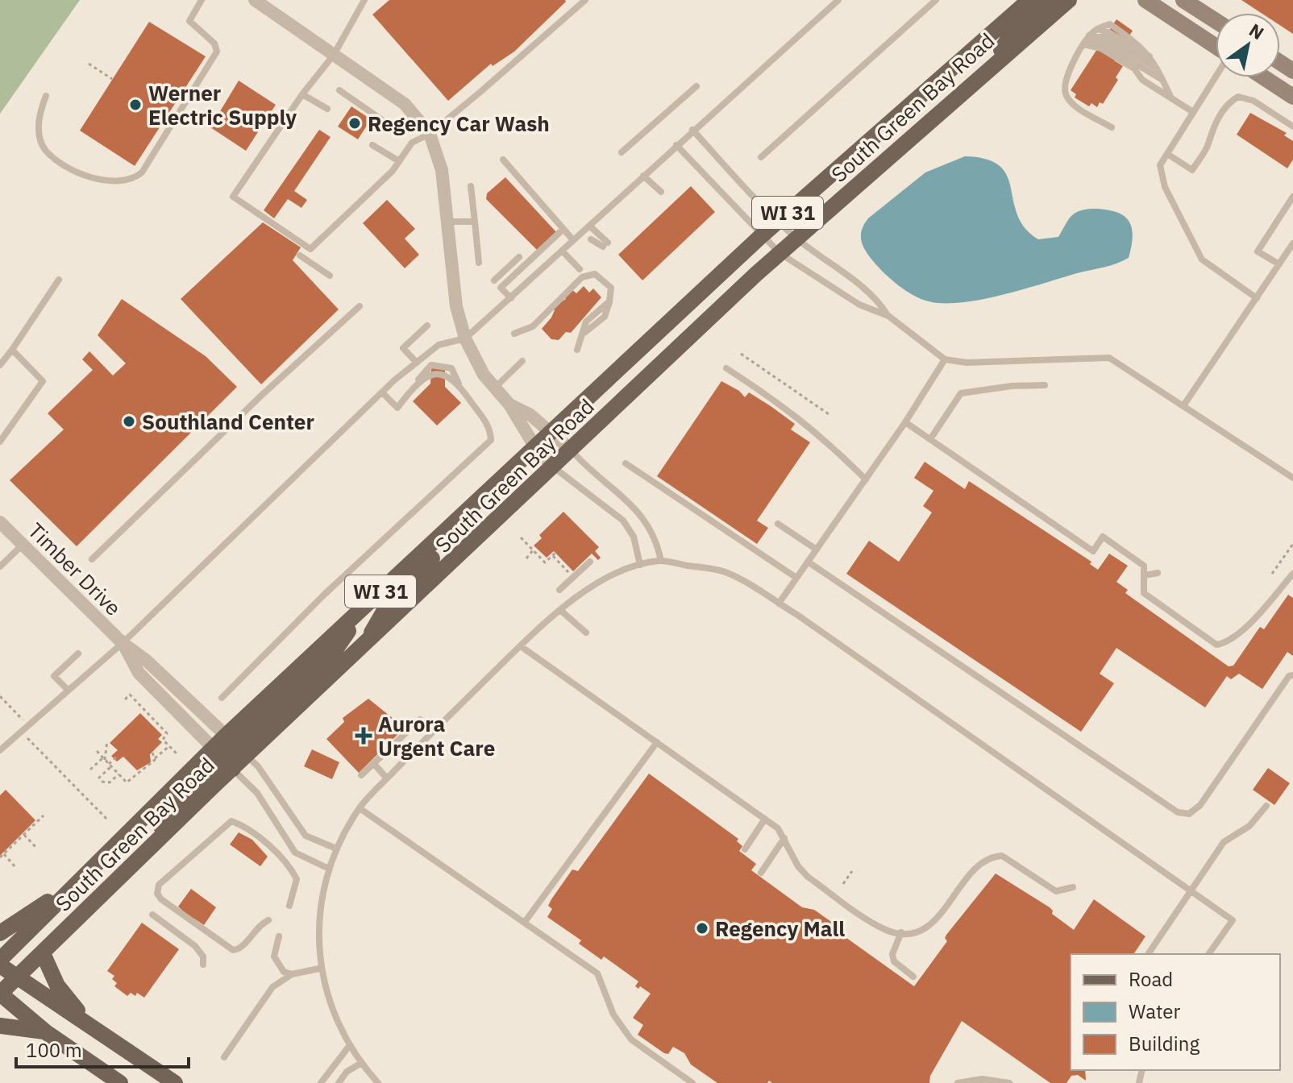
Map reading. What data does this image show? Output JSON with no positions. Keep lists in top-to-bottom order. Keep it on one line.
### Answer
{"streets":{"main road":["South Green Bay Road","WI 31"],"street":["Timber Drive"]},"crossings":[["South Green Bay Road","Timber Drive"]],"places":{"other":["Werner Electric Supply","Regency Car Wash","Southland Center","Regency Mall"],"health":["Aurora Urgent Care"]},"legend":["Road","Water","Building"],"scale_bar":"100 m","north":"top right"}
